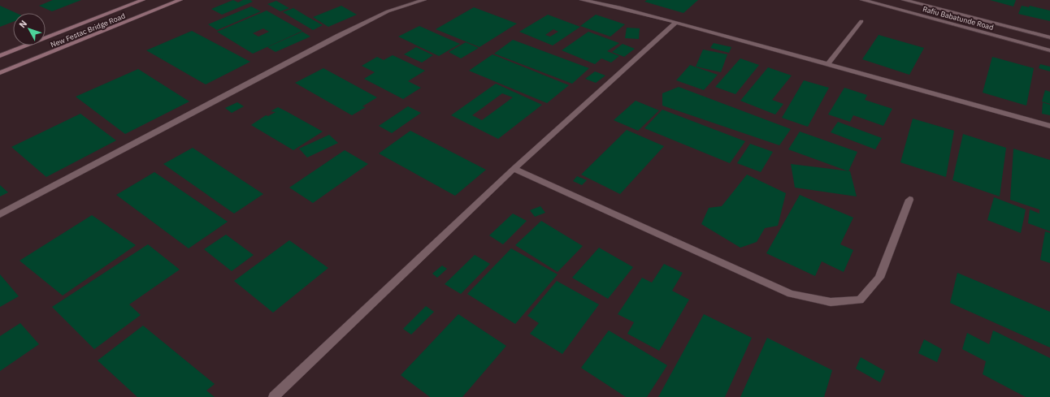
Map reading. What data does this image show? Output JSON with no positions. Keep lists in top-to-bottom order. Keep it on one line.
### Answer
{"streets":{"main road":["New Festac Bridge Road"],"street":["Rafiu Babatunde Road"]},"north":"top left"}
